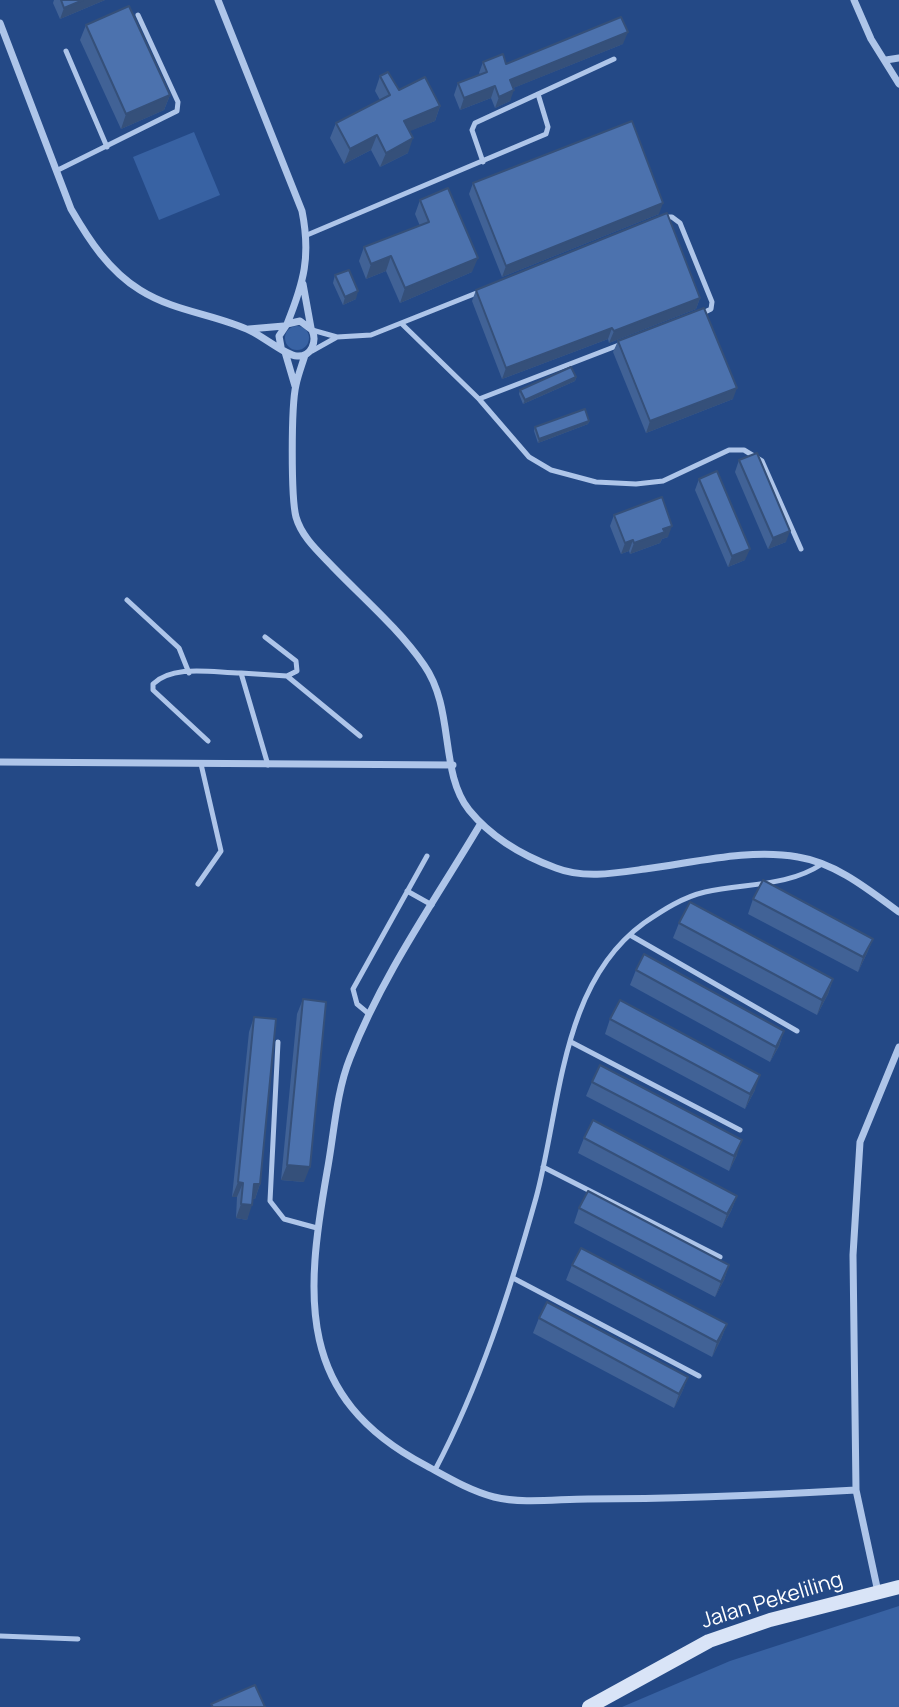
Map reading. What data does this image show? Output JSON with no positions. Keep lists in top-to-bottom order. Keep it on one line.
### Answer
{"streets":{"street":["Jalan Pekeliling"]}}
